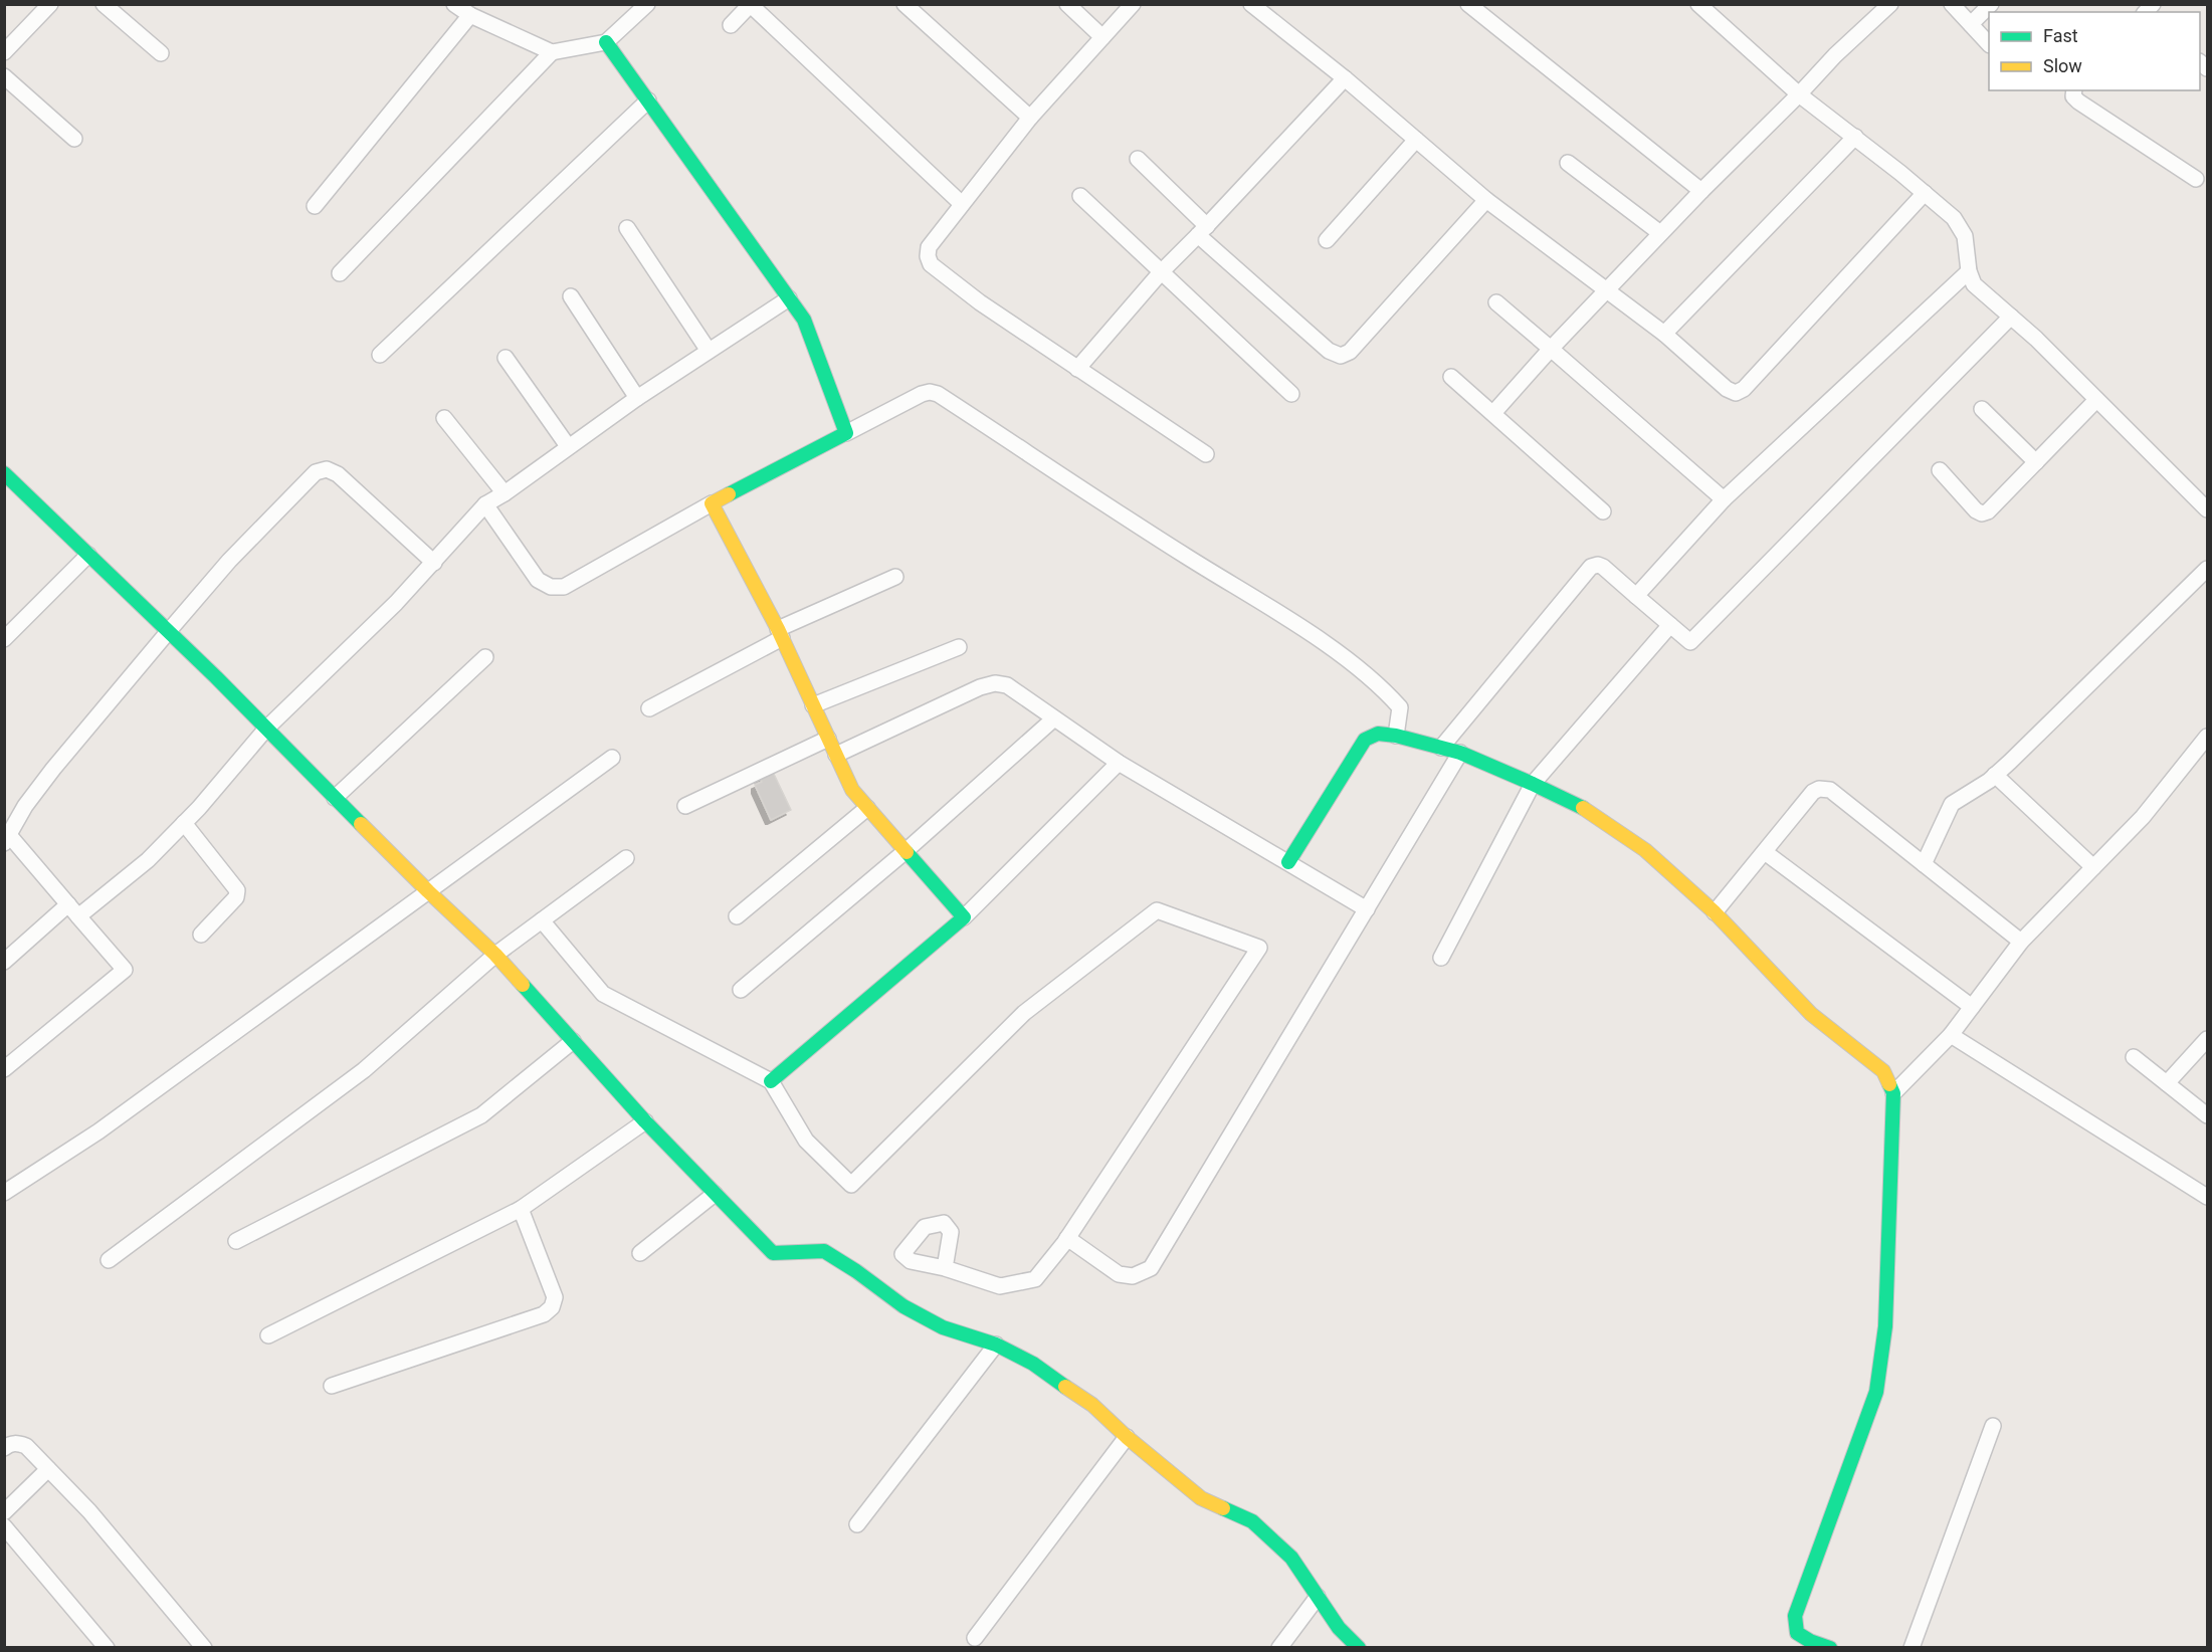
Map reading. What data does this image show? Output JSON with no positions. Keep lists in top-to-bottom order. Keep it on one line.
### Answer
{"legend":["Fast","Slow"]}
